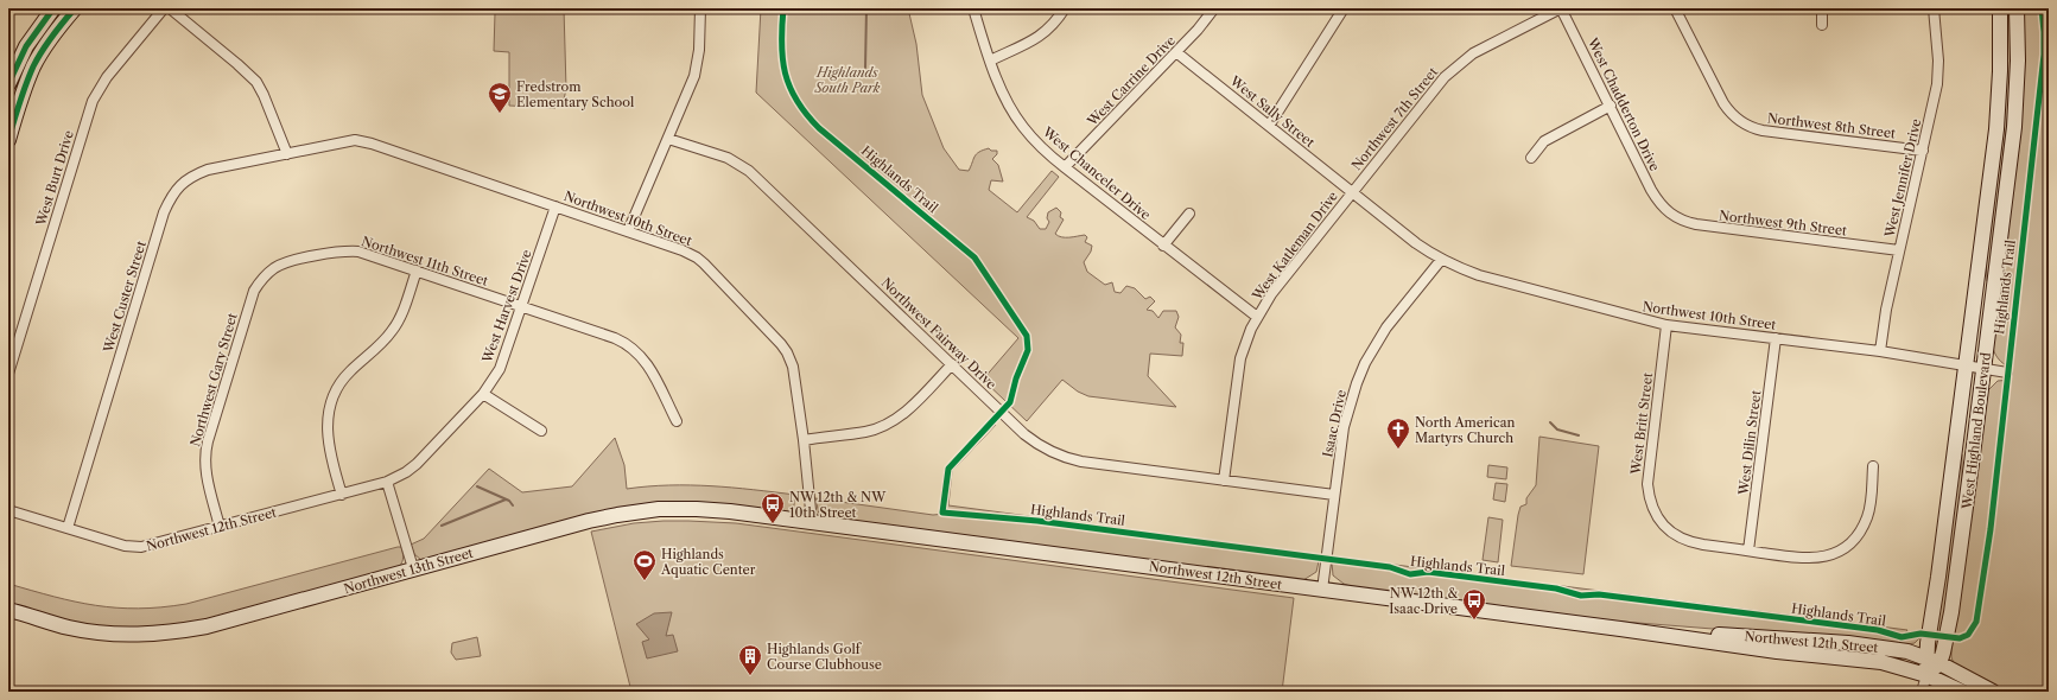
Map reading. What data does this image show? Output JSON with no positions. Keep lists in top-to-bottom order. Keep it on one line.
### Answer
{"streets":{"main road":["West Highland Boulevard","Northwest 12th Street","Northwest 13th Street"],"street":["West Carrine Drive","West Chadderton Drive","West Sally Street","Northwest 7th Street","Northwest 8th Street","West Chanceler Drive","West Burt Drive","West Jennifer Drive","Northwest 10th Street","Northwest 9th Street","West Katleman Drive","Northwest 11th Street","West Custer Street","West Harvest Drive","Northwest Fairway Drive","Northwest Gary Street","Isaac Drive","West Britt Street","West Dilin Street"],"cycle path":["Highlands Trail"]},"crossings":[["West Carrine Drive","West Sally Street"],["West Carrine Drive","West Chanceler Drive"],["West Chadderton Drive","Northwest 7th Street"],["West Chadderton Drive","Northwest 9th Street"],["West Sally Street","Northwest 7th Street"],["West Sally Street","Northwest 10th Street"],["West Sally Street","West Katleman Drive"],["Northwest 7th Street","Northwest 10th Street"],["Northwest 7th Street","West Katleman Drive"],["Northwest 8th Street","West Jennifer Drive"],["West Chanceler Drive","West Katleman Drive"],["West Jennifer Drive","Northwest 10th Street"],["West Jennifer Drive","Northwest 9th Street"],["Northwest 10th Street","West Katleman Drive"],["Northwest 10th Street","West Custer Street"],["Northwest 10th Street","West Harvest Drive"],["Northwest 10th Street","Isaac Drive"],["Northwest 10th Street","West Britt Street"],["Northwest 10th Street","West Highland Boulevard"],["Northwest 10th Street","West Dilin Street"],["Northwest 10th Street","Northwest 12th Street"],["Northwest 10th Street","Northwest 13th Street"],["West Katleman Drive","Northwest Fairway Drive"],["Northwest 11th Street","West Harvest Drive"],["Northwest 11th Street","Northwest Gary Street"],["West Custer Street","Northwest 12th Street"],["West Harvest Drive","Northwest 12th Street"],["Northwest Fairway Drive","Isaac Drive"],["Northwest Gary Street","Northwest 12th Street"],["Isaac Drive","Northwest 12th Street"],["West Britt Street","West Dilin Street"],["West Highland Boulevard","Northwest 12th Street"],["Northwest 12th Street","Northwest 13th Street"]],"parks":["Highlands South Park"],"places":{"school or university":["Fredstrom Elementary School"],"church":["North American Martyrs Church"],"bus stop":["NW 12th & NW 10th Street","NW 12th & Isaac Drive"],"sports":["Highlands Aquatic Center"],"building":["Highlands Golf Course Clubhouse"]}}
